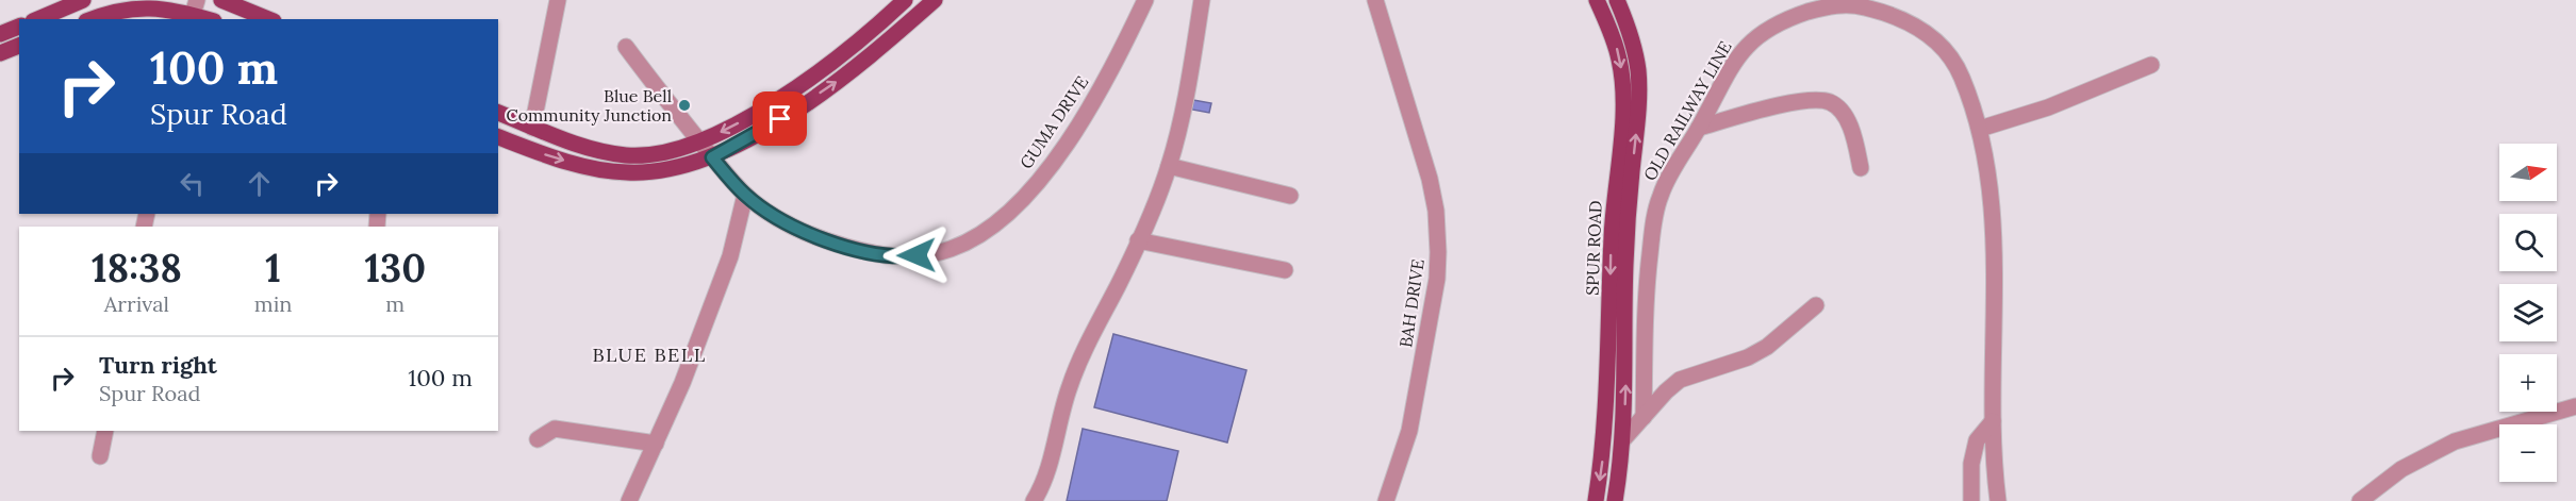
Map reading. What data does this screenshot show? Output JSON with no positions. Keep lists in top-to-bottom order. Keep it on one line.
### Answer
{"streets":{"main road":["SPUR ROAD"],"street":["OLD RAILWAY LINE","GUMA DRIVE","BAH DRIVE"]},"districts":["BLUE BELL"],"places":["Blue Bell Community Junction"],"north":"right","page":{"turn":["100 m","Spur Road"],"map_buttons":["+","−"],"eta":["18:38","Arrival","1","min","130","m"],"list":[{"name":"Turn right","note":"Spur Road","value":"100 m"}]}}
